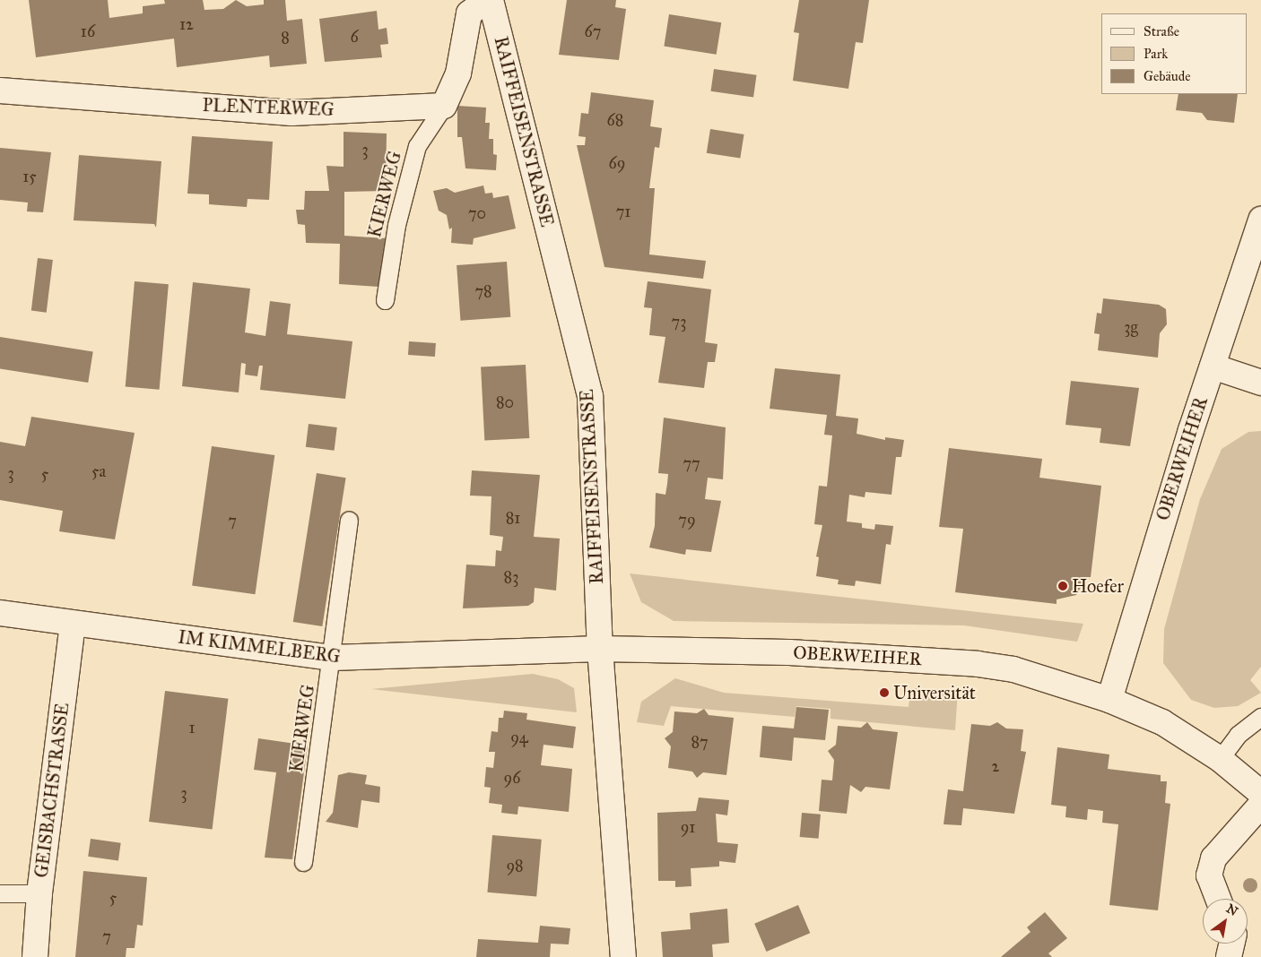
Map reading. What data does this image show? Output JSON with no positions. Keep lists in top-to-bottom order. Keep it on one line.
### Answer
{"streets":{"street":["PLENTERWEG","RAIFFEISENSTRASSE","OBERWEIHER","IM KIMMELBERG","GEISBACHSTRASSE"],"lane":["KIERWEG"]},"crossings":[["PLENTERWEG","KIERWEG"],["RAIFFEISENSTRASSE","OBERWEIHER"],["RAIFFEISENSTRASSE","IM KIMMELBERG"],["KIERWEG","IM KIMMELBERG"],["OBERWEIHER","IM KIMMELBERG"],["IM KIMMELBERG","GEISBACHSTRASSE"]],"places":["Hoefer","Universität"],"house_numbers":["12","16","67","6","8","68","3","69","15","71","70","78","73","3g","80","77","5a","3","5","81","79","7","83","1","94","87","2","96","3","91","98","5","7"],"legend":["Straße","Park","Gebäude"],"north":"top right"}
